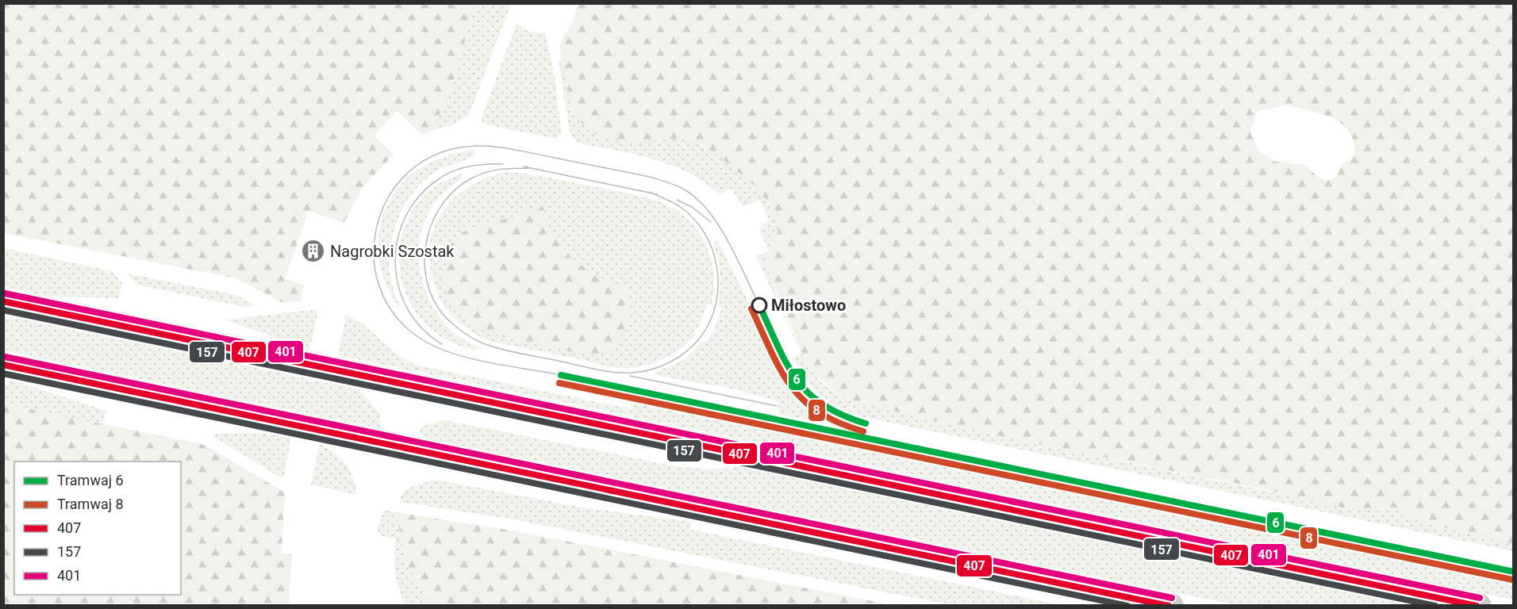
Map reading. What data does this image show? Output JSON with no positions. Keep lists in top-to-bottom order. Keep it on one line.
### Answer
{"places":{"building":["Nagrobki Szostak"],"other":["Miłostowo"]},"lines":["transit line 401","transit line 407","tram line 6","tram line 8","transit line 157"],"legend":["Tramwaj 6","Tramwaj 8","407","157","401"]}
